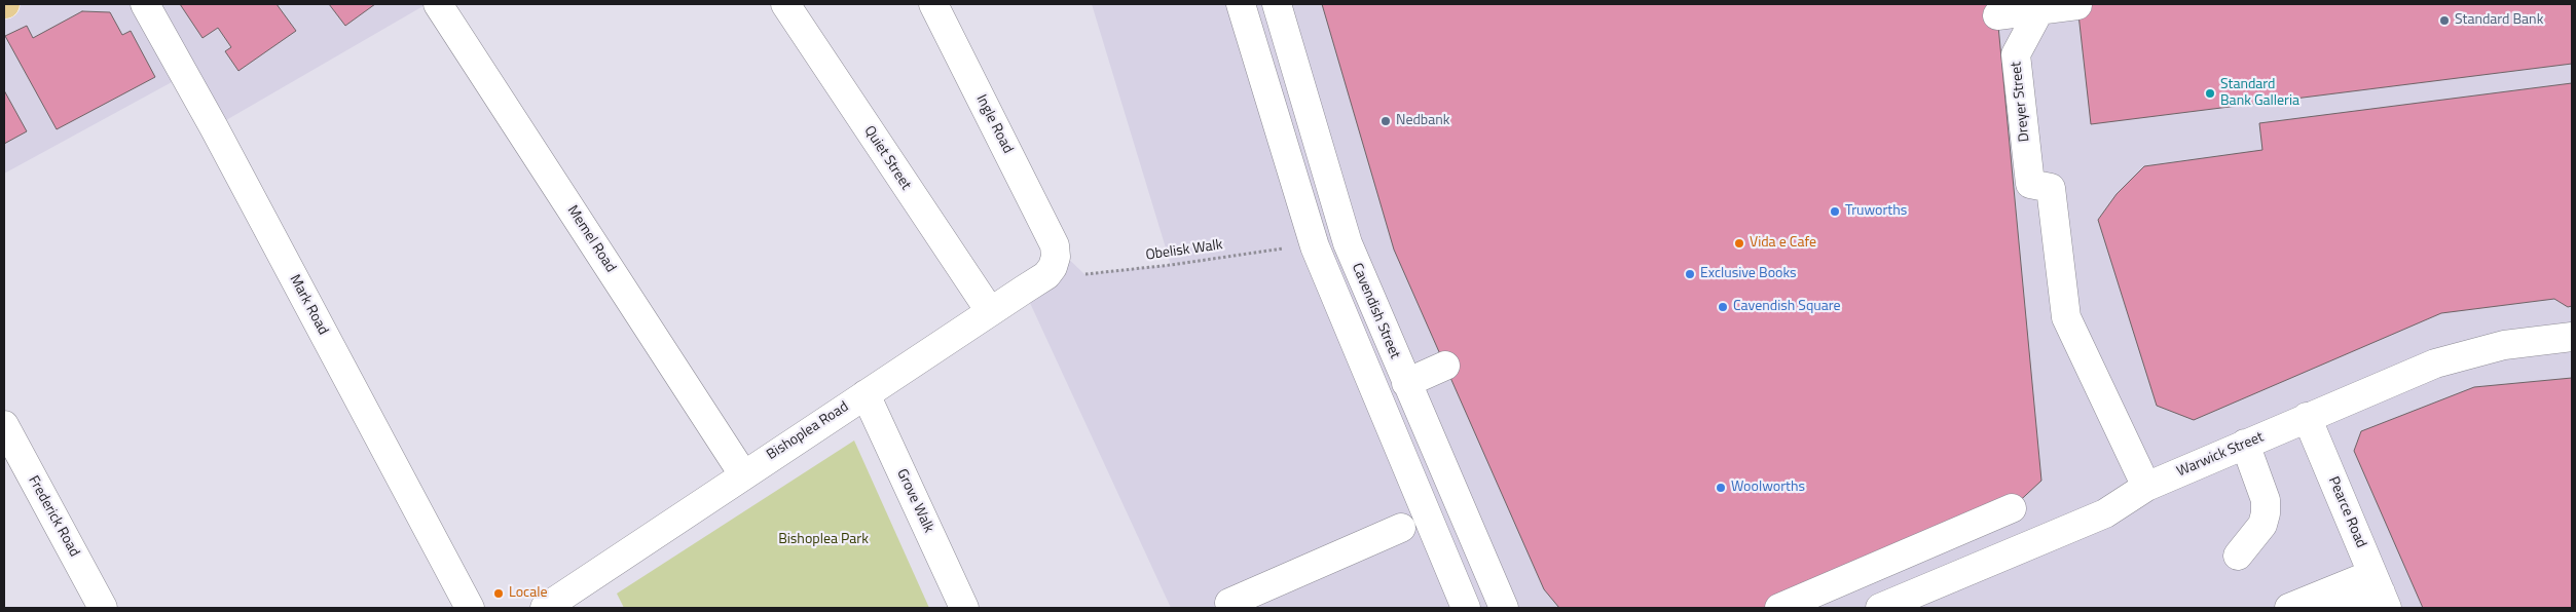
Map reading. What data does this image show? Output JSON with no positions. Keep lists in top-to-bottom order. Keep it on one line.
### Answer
{"streets":{"street":["Dreyer Street","Ingle Road","Quiet Street","Memel Road","Mark Road","Cavendish Street","Bishoplea Road","Warwick Street","Grove Walk","Pearce Road","Frederick Road"],"path":["Obelisk Walk"]},"crossings":[["Dreyer Street","Warwick Street"],["Ingle Road","Bishoplea Road"],["Quiet Street","Bishoplea Road"],["Memel Road","Bishoplea Road"],["Bishoplea Road","Grove Walk"],["Warwick Street","Pearce Road"]],"parks":["Bishoplea Park"],"places":["Standard Bank","Standard Bank Galleria","Nedbank","Truworths","Vida e Cafe","Exclusive Books","Cavendish Square","Woolworths","Locale"]}
